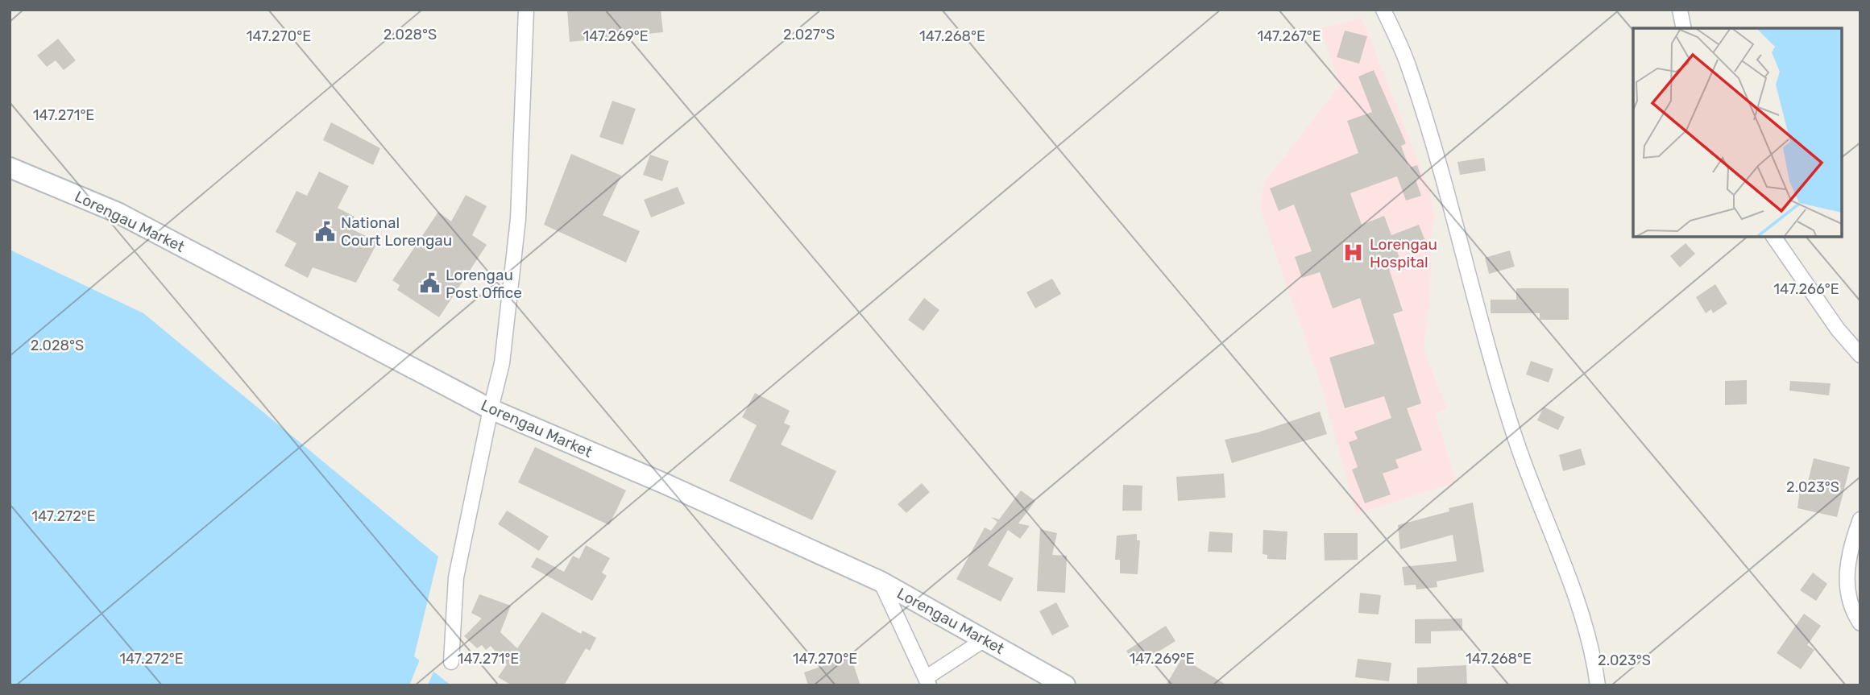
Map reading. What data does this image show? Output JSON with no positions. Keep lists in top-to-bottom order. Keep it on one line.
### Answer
{"streets":{"main road":["Lorengau Market"]},"places":{"public building":["National Court Lorengau","Lorengau Post Office"],"hospital":["Lorengau Hospital"]},"coordinates":["2.028°S","2.027°S","147.270°E","147.269°E","147.268°E","147.267°E","147.271°E","147.266°E","2.023°S","147.272°E"]}
